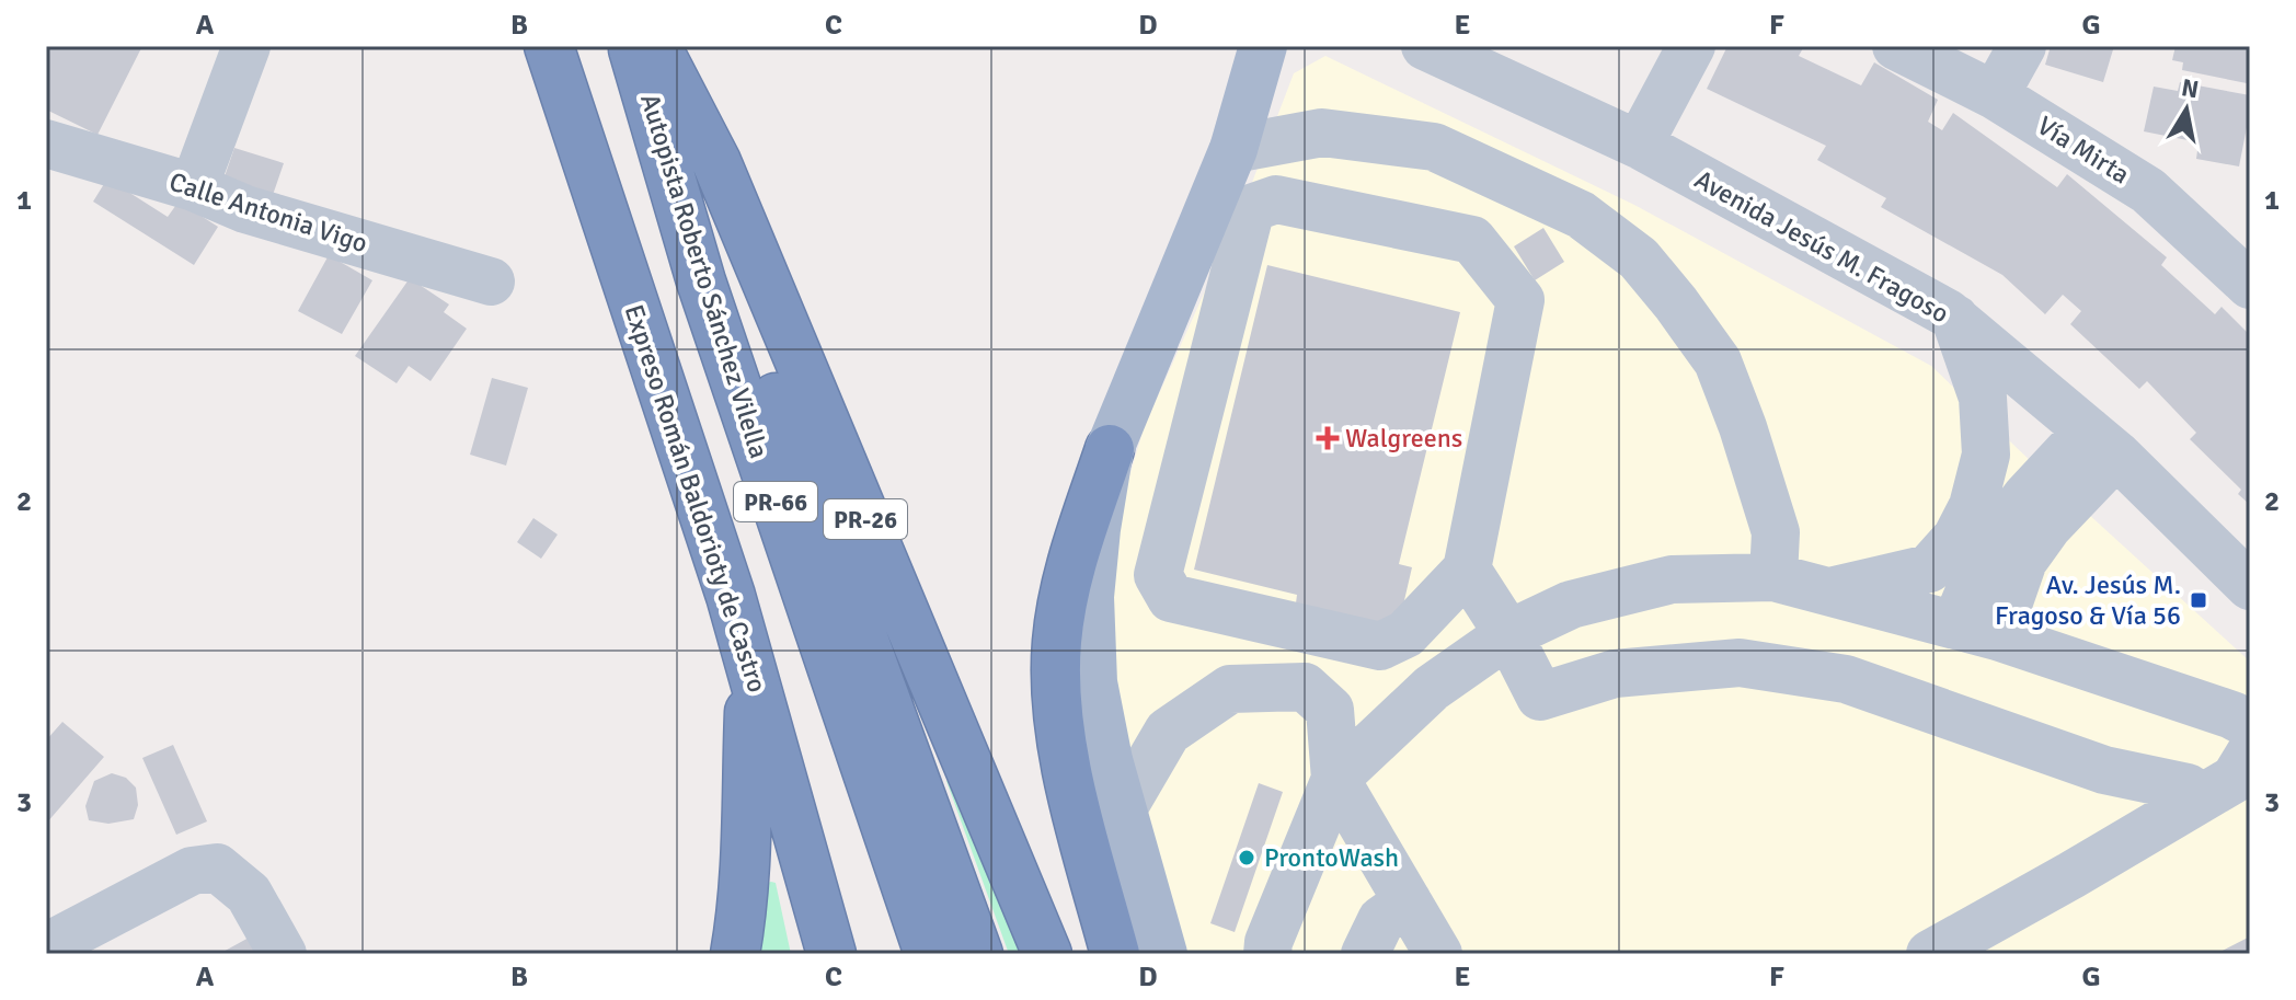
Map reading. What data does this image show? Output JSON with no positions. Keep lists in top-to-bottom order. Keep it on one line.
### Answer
{"streets":{"highway":["Autopista Roberto Sánchez Vilella","Expreso Román Baldorioty de Castro","PR-66","PR-26"],"street":["Vía Mirta","Calle Antonia Vigo","Avenida Jesús M. Fragoso"]},"places":{"health":["Walgreens"],"transit":["Av. Jesús M. Fragoso & Vía 56"],"other":["ProntoWash"]},"north":"top","grid":{"columns":["A","B","C","D","E","F","G"],"rows":["1","2","3"]}}
